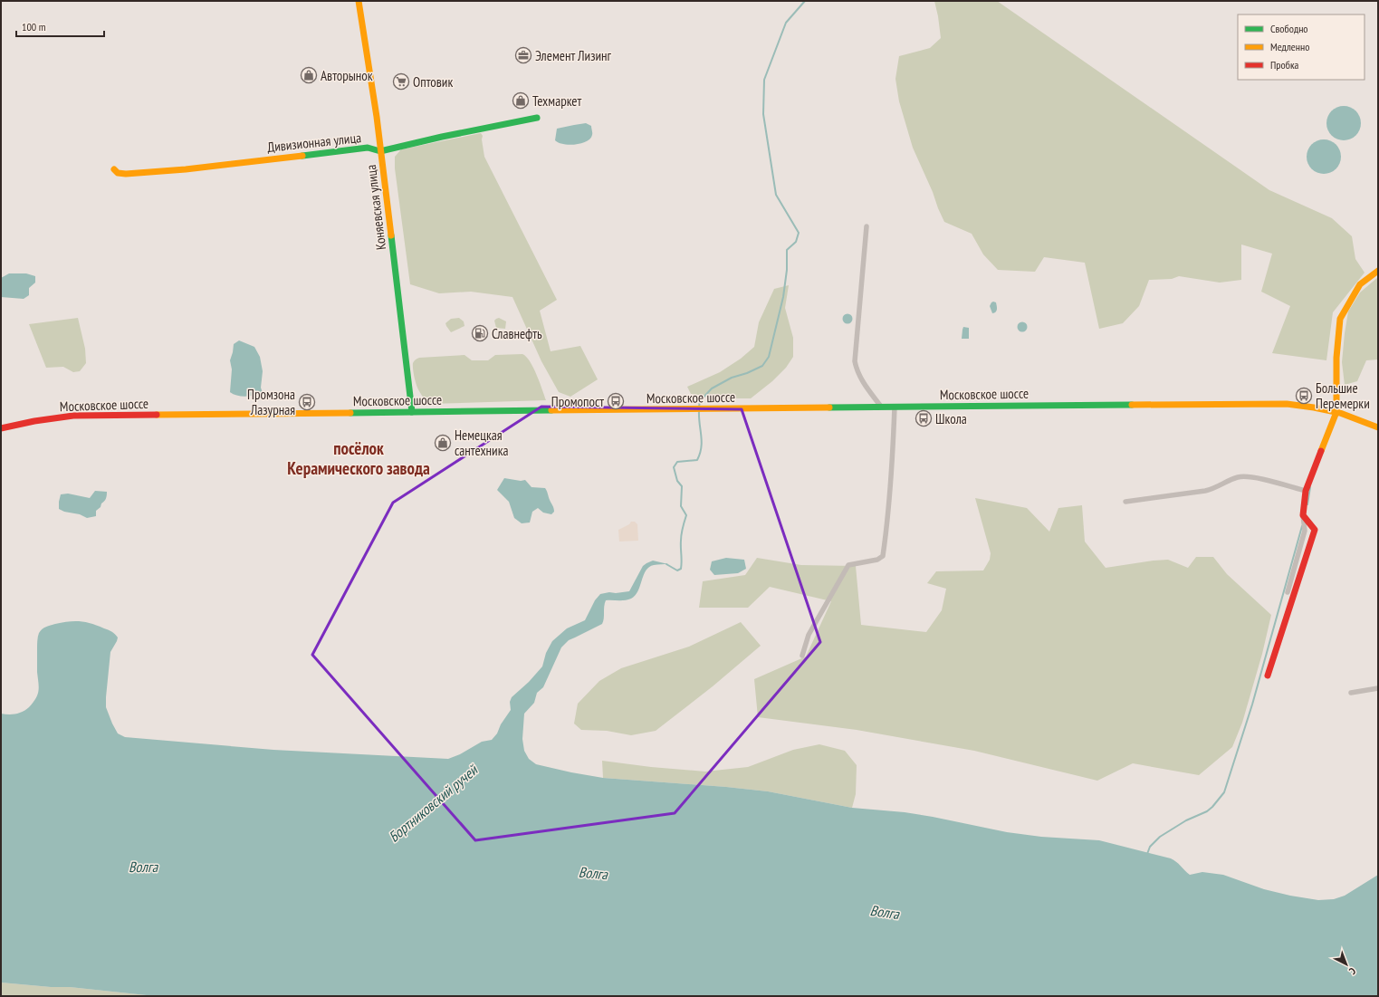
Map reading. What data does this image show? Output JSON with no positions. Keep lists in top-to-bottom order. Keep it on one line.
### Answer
{"streets":{"main road":["Дивизионная улица","Коняевская улица","Московское шоссе"]},"crossings":[["Дивизионная улица","Коняевская улица"],["Коняевская улица","Московское шоссе"]],"districts":["посёлок Керамического завода"],"water":["Бортниковский ручей","Волга"],"places":{"office":["Элемент Лизинг"],"shop":["Авторынок","Техмаркет","Немецкая сантехника"],"supermarket":["Оптовик"],"fuel station":["Славнефть"],"bus stop":["Большие Перемерки","Промопост","Промзона Лазурная","Школа"]},"legend":["Свободно","Медленно","Пробка"],"scale_bar":"100 m","north":"bottom right"}
